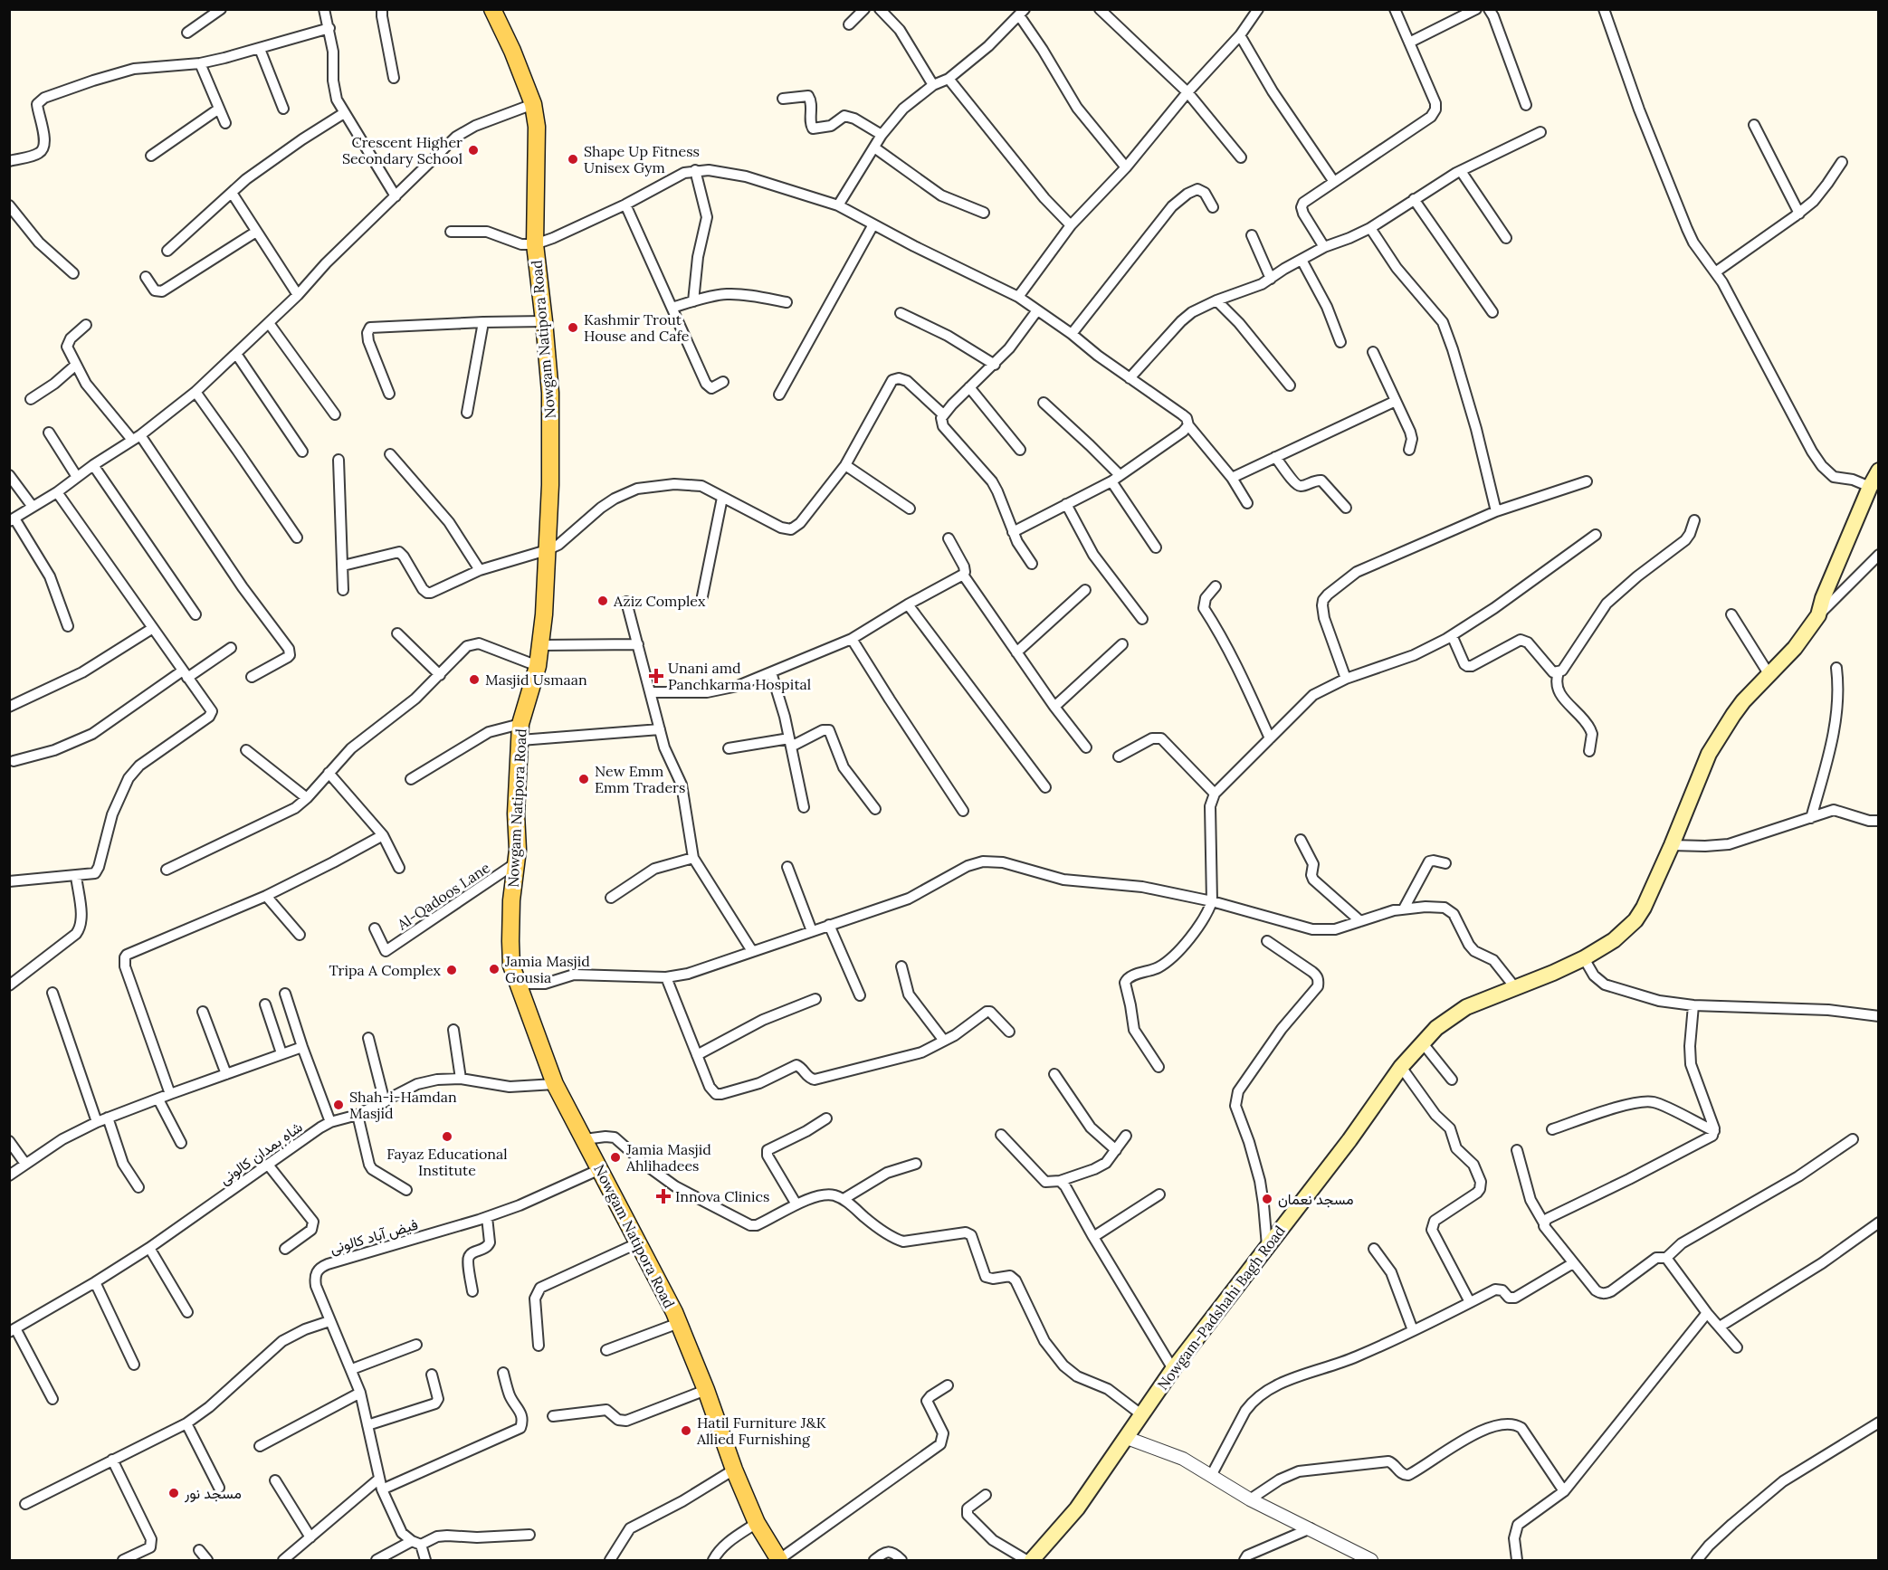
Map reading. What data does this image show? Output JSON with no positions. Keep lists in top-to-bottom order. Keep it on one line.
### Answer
{"streets":{"main road":["Nowgam Natipora Road","Nowgam-Padshahi Bagh Road"],"street":["Al-Qadoos Lane","شاہِ ہمدان کالونی","فیض آباد کالونی"]},"crossings":[["Nowgam Natipora Road","Al-Qadoos Lane"],["Nowgam Natipora Road","شاہِ ہمدان کالونی"],["Nowgam Natipora Road","فیض آباد کالونی"]],"places":{"other":["Crescent Higher Secondary School","Shape Up Fitness Unisex Gym","Kashmir Trout House and Cafe","Aziz Complex","Masjid Usmaan","New Emm Emm Traders","Jamia Masjid Gousia","Tripa A Complex","Shah-i-Hamdan Masjid","Fayaz Educational Institute","Jamia Masjid Ahlihadees","مسجد نعمان","Hatil Furniture J&K Allied Furnishing","مسجد نور"],"health":["Unani amd Panchkarma Hospital","Innova Clinics"]}}
